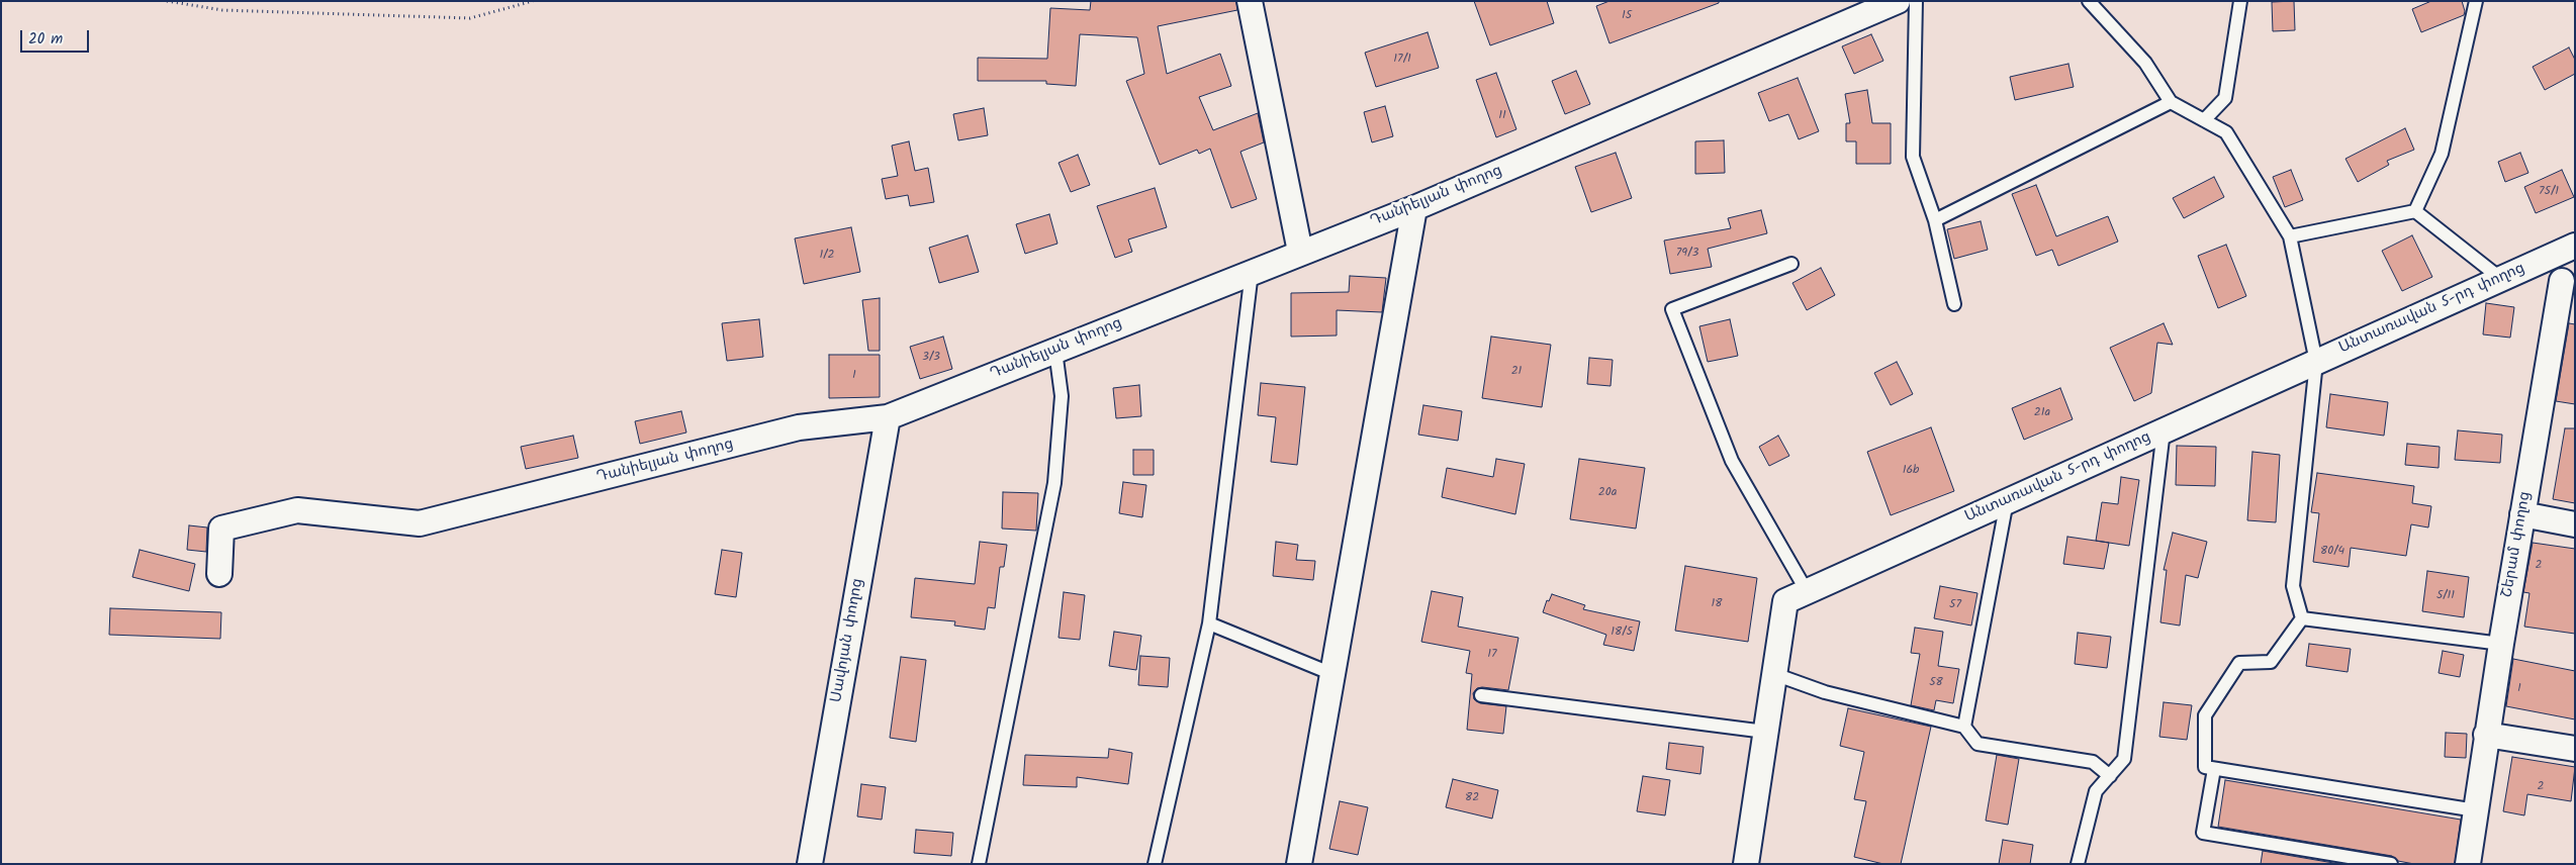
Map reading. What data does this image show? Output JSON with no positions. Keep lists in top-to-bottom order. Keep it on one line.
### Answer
{"streets":{"street":["Դանիելյան փողոց","Անտառավան 5-րդ փողոց","Շերամ փողոց","Սավոյան փողոց"]},"crossings":[["Դանիելյան փողոց","Սավոյան փողոց"],["Անտառավան 5-րդ փողոց","Շերամ փողոց"]],"house_numbers":["15","17/1","11","75/1","79/3","1/2","3/3","21","1","21a","16b","20a","80/4","2","5/11","18","57","18/5","17","58","1","2","82"],"scale_bar":"20 m"}
